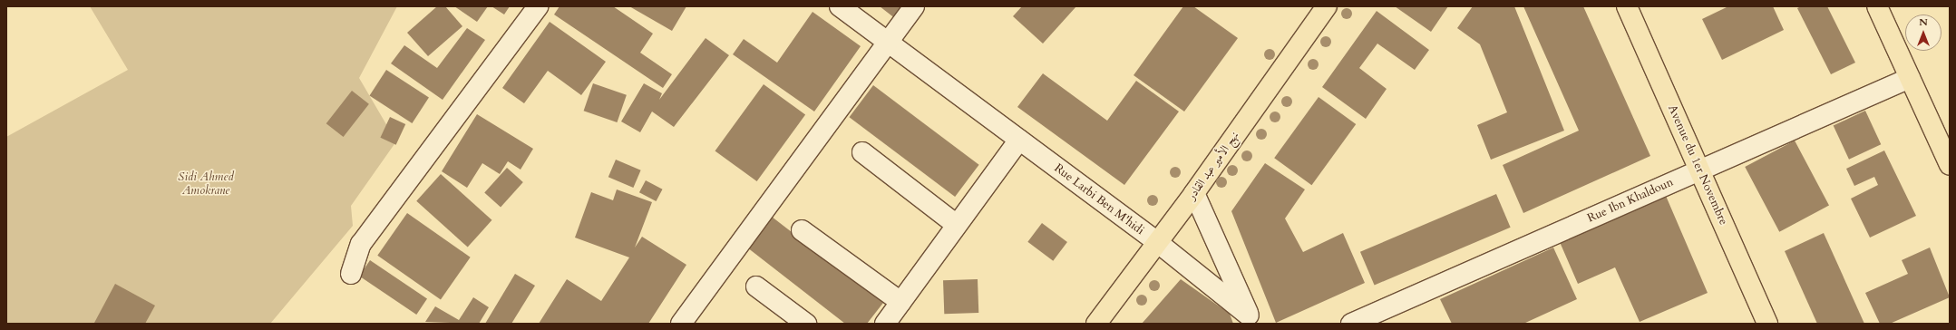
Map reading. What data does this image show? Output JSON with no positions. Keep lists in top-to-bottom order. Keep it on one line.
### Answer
{"streets":{"main road":["Avenue du 1er Novembre","نهج الأمير عبد القادر"],"street":["Rue Larbi Ben M'hidi","Rue Ibn Khaldoun"]},"crossings":[["Avenue du 1er Novembre","Rue Ibn Khaldoun"],["نهج الأمير عبد القادر","Rue Larbi Ben M'hidi"]],"parks":["Sidi Ahmed Amokrane"],"north":"top"}
